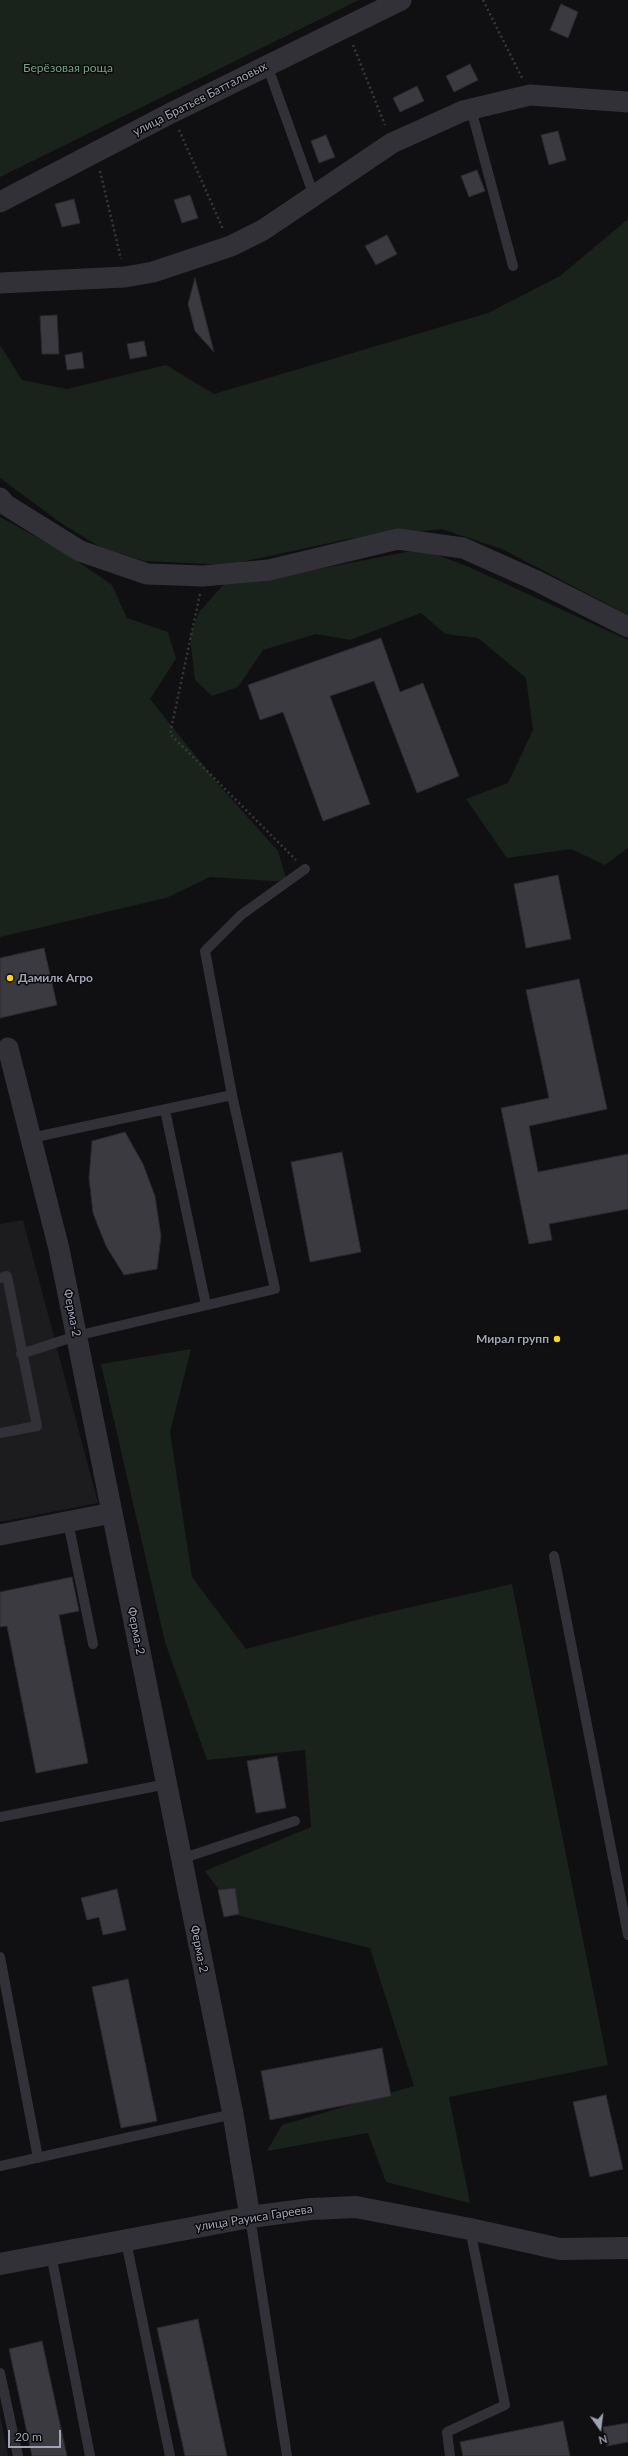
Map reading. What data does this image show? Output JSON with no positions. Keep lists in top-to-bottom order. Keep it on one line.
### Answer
{"streets":{"street":["улица Братьев Батталовых","Ферма-2","улица Рауиса Гареева"]},"crossings":[["Ферма-2","улица Рауиса Гареева"]],"parks":["Берёзовая роща"],"places":["Дамилк Агро","Мирал групп"],"scale_bar":"20 m","north":"bottom"}
